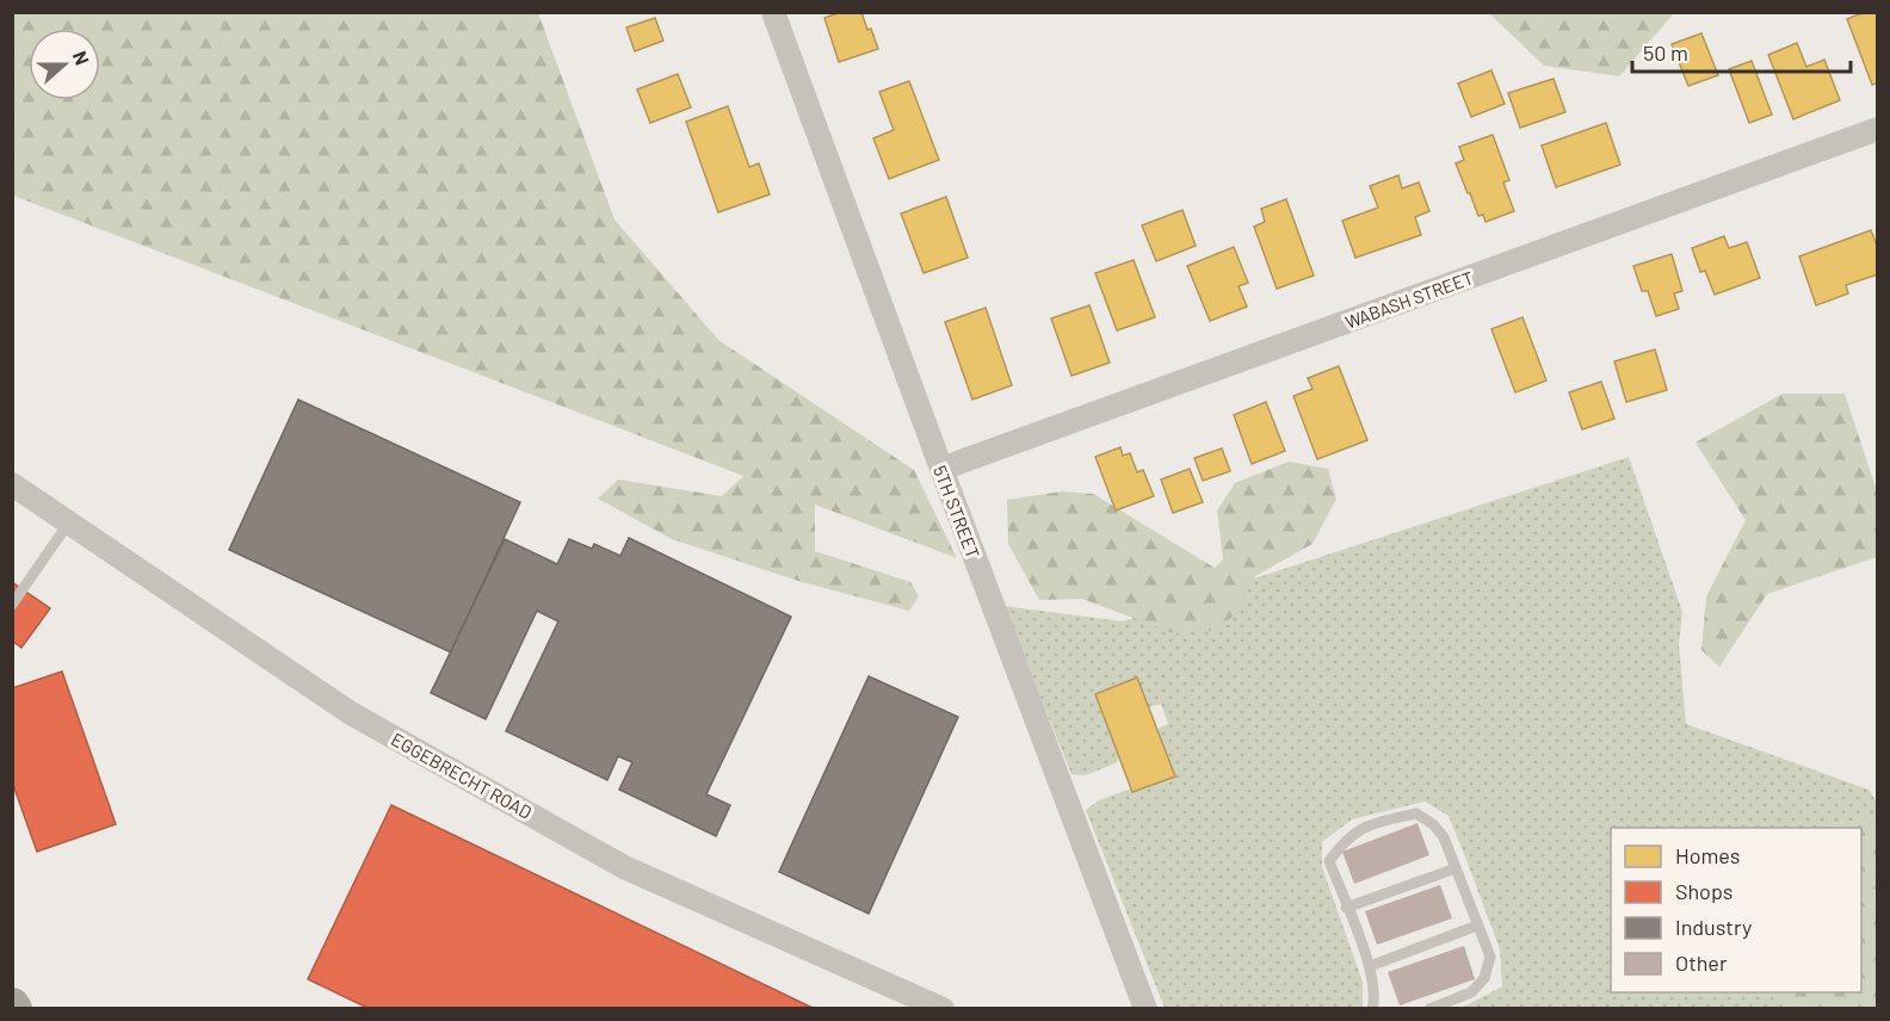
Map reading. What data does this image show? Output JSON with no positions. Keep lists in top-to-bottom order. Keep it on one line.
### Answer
{"streets":{"street":["WABASH STREET","5TH STREET","EGGEBRECHT ROAD"]},"crossings":[["WABASH STREET","5TH STREET"]],"legend":["Homes","Shops","Industry","Other"],"scale_bar":"50 m","north":"right"}
